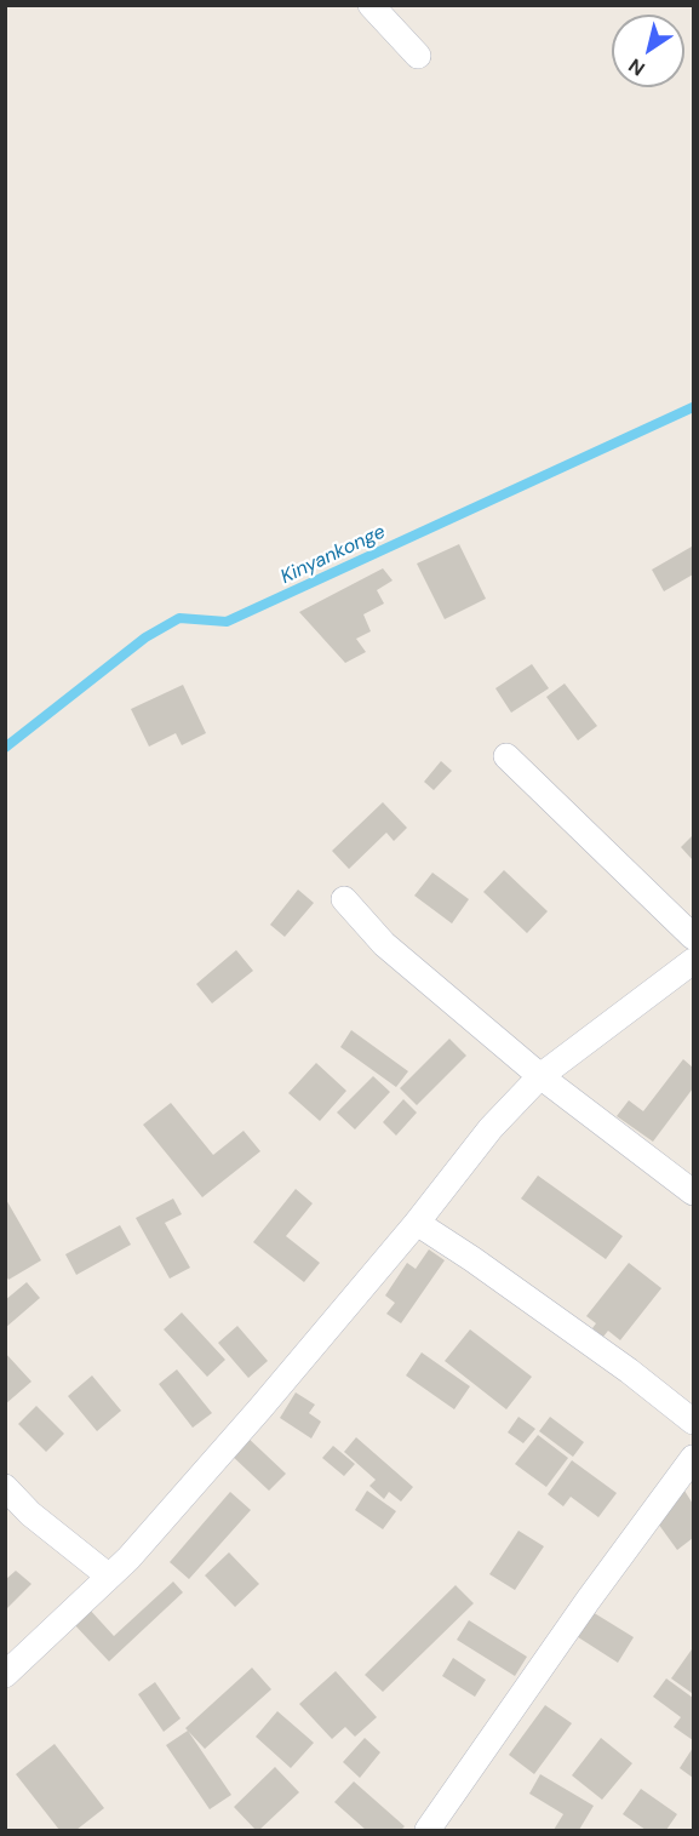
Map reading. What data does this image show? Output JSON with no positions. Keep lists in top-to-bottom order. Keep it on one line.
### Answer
{"water":["Kinyankonge"],"north":"bottom left"}
